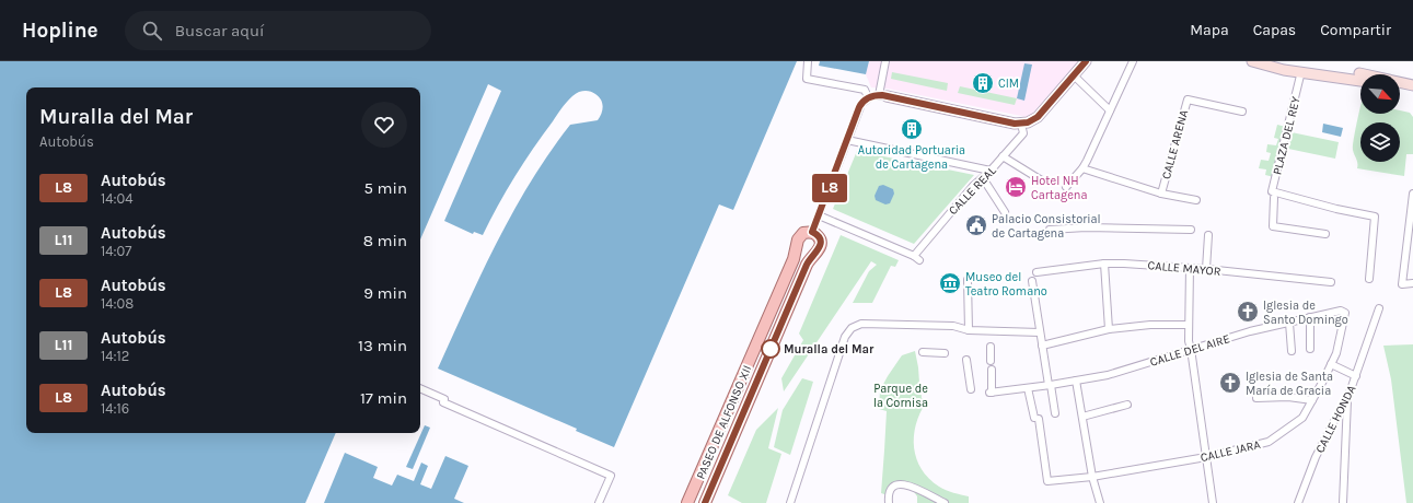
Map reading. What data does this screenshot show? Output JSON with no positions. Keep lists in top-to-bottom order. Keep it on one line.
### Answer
{"streets":{"main road":["PASEO DE ALFONSO XII"],"street":["PLAZA DEL REY","CALLE ARENA","CALLE REAL","CALLE MAYOR","CALLE DEL AIRE","CALLE HONDA","CALLE JARA"]},"crossings":[["CALLE DEL AIRE","CALLE JARA"]],"parks":["Parque de la Cornisa"],"places":{"building":["CIM","Autoridad Portuaria de Cartagena"],"hotel":["Hotel NH Cartagena"],"public building":["Palacio Consistorial de Cartagena"],"museum":["Museo del Teatro Romano"],"church":["Iglesia de Santo Domingo","Iglesia de Santa María de Gracia"],"other":["Muralla del Mar"]},"lines":["bus line L8"],"north":"bottom right","page":{"header":"Hopline","search":"Buscar aquí","nav":["Mapa","Capas","Compartir"],"on_map":"L8","heading":["Muralla del Mar","Autobús"],"list":[{"mark":"L8","name":"Autobús","note":"14:04","value":"5 min"},{"mark":"L11","name":"Autobús","note":"14:07","value":"8 min"},{"mark":"L8","name":"Autobús","note":"14:08","value":"9 min"},{"mark":"L11","name":"Autobús","note":"14:12","value":"13 min"},{"mark":"L8","name":"Autobús","note":"14:16","value":"17 min"}]}}
